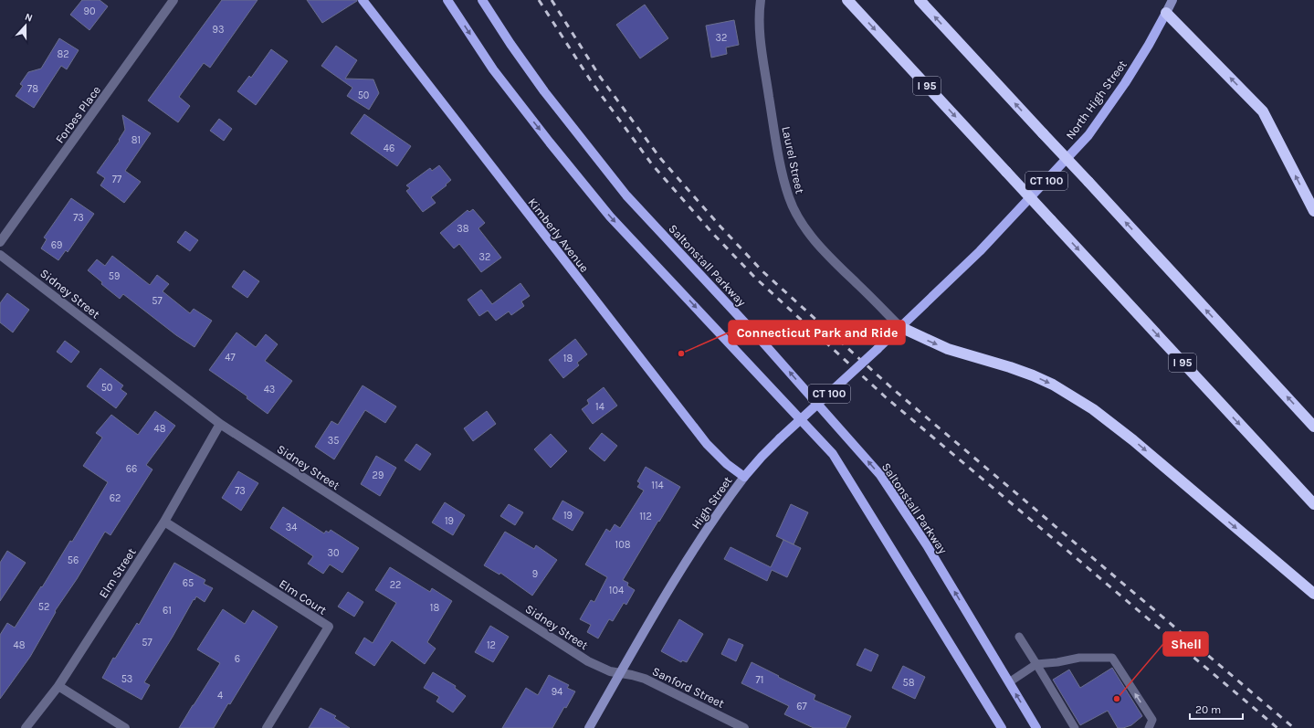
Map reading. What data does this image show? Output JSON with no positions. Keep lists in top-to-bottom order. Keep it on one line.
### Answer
{"streets":{"highway":["I 95"],"main road":["North High Street","CT 100","Kimberly Avenue","Saltonstall Parkway","High Street"],"street":["Forbes Place","Laurel Street","Sidney Street","Elm Street","Elm Court","Sanford Street"]},"crossings":[["North High Street","Laurel Street"],["North High Street","High Street"],["Laurel Street","High Street"],["Kimberly Avenue","High Street"],["Sidney Street","High Street"],["Sidney Street","Elm Street"],["Sidney Street","Sanford Street"],["High Street","Sanford Street"],["Elm Street","Elm Court"]],"places":["Connecticut Park and Ride","Shell"],"house_numbers":["90","93","32","82","78","50","81","46","77","73","38","69","32","59","57","47","18","50","43","14","48","35","66","29","114","73","62","19","112","19","34","108","30","56","9","65","22","104","52","18","61","57","48","12","6","53","71","58","94","4","67"],"scale_bar":"20 m","north":"top"}
